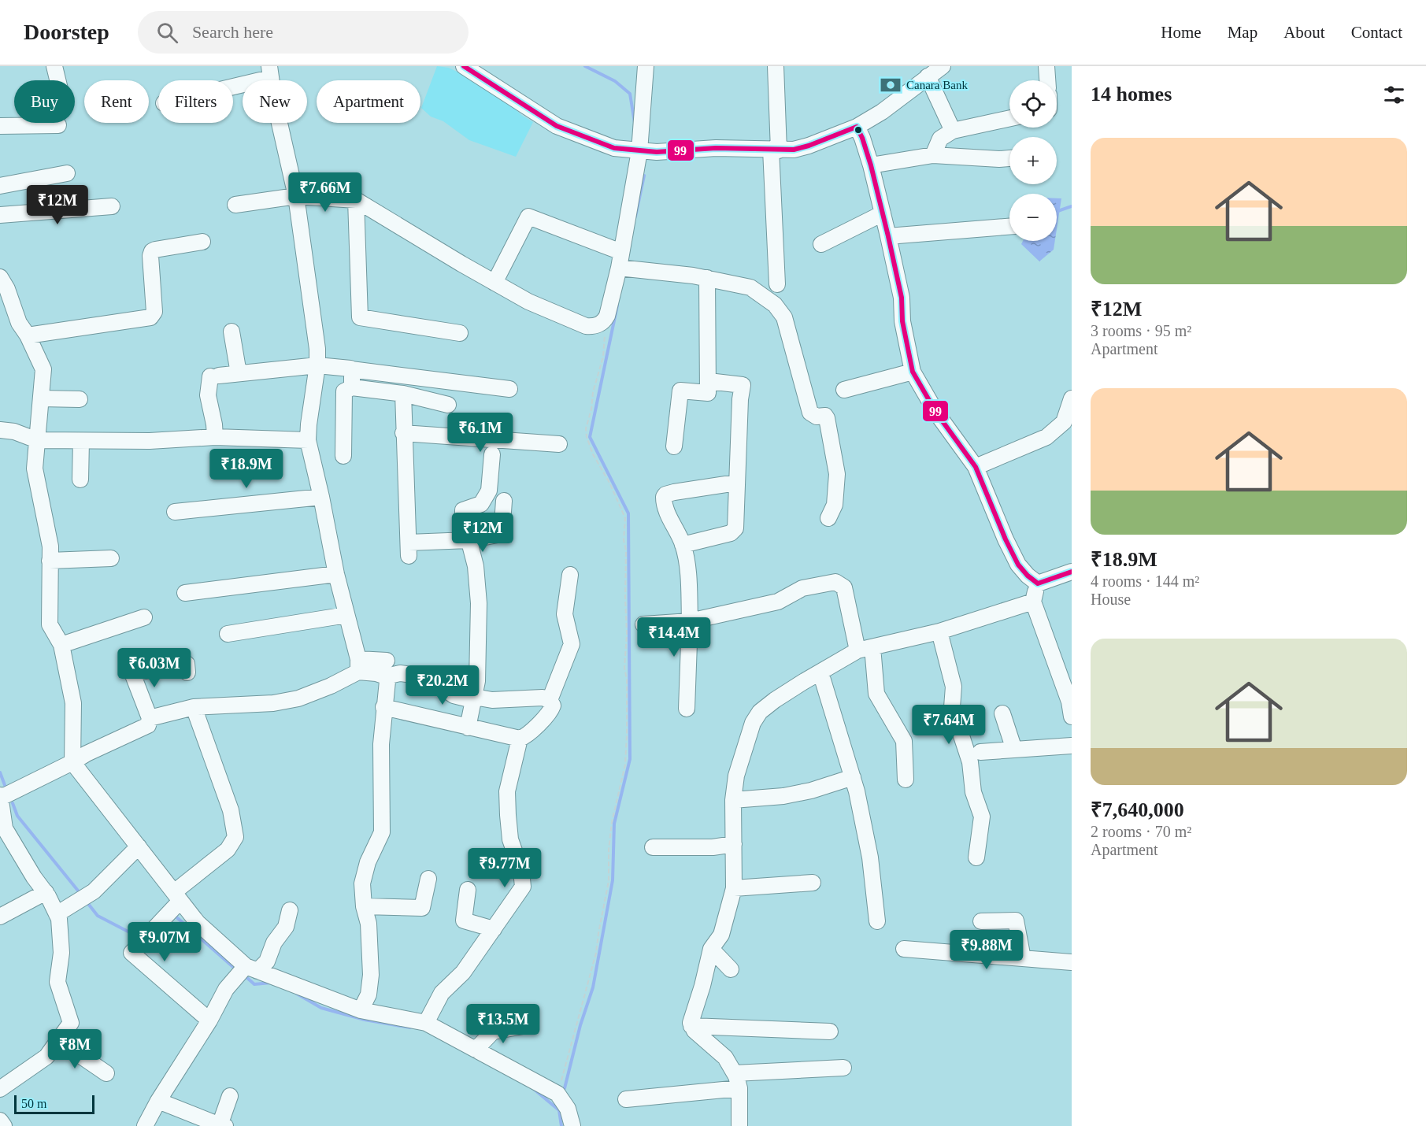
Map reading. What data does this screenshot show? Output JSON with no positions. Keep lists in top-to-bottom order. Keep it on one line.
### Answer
{"places":{"bank":["Canara Bank"]},"lines":["transit line 99"],"scale_bar":"50 m","page":{"header":"Doorstep","search":"Search here","nav":["Home","Map","About","Contact"],"heading":"14 homes","map_buttons":["+","−"],"chip":["Buy","Rent","Filters","New","Apartment"],"list":[{"name":"₹12M","note":"3 rooms · 95 m² · Apartment"},{"name":"₹18.9M","note":"4 rooms · 144 m² · House"},{"name":"₹7,640,000","note":"2 rooms · 70 m² · Apartment"}],"price":["₹7.66M","₹12M","₹6.1M","₹18.9M","₹12M","₹14.4M","₹6.03M","₹20.2M","₹7.64M","₹9.77M","₹9.07M","₹9.88M","₹13.5M","₹8M"],"scale":"50 m"}}
